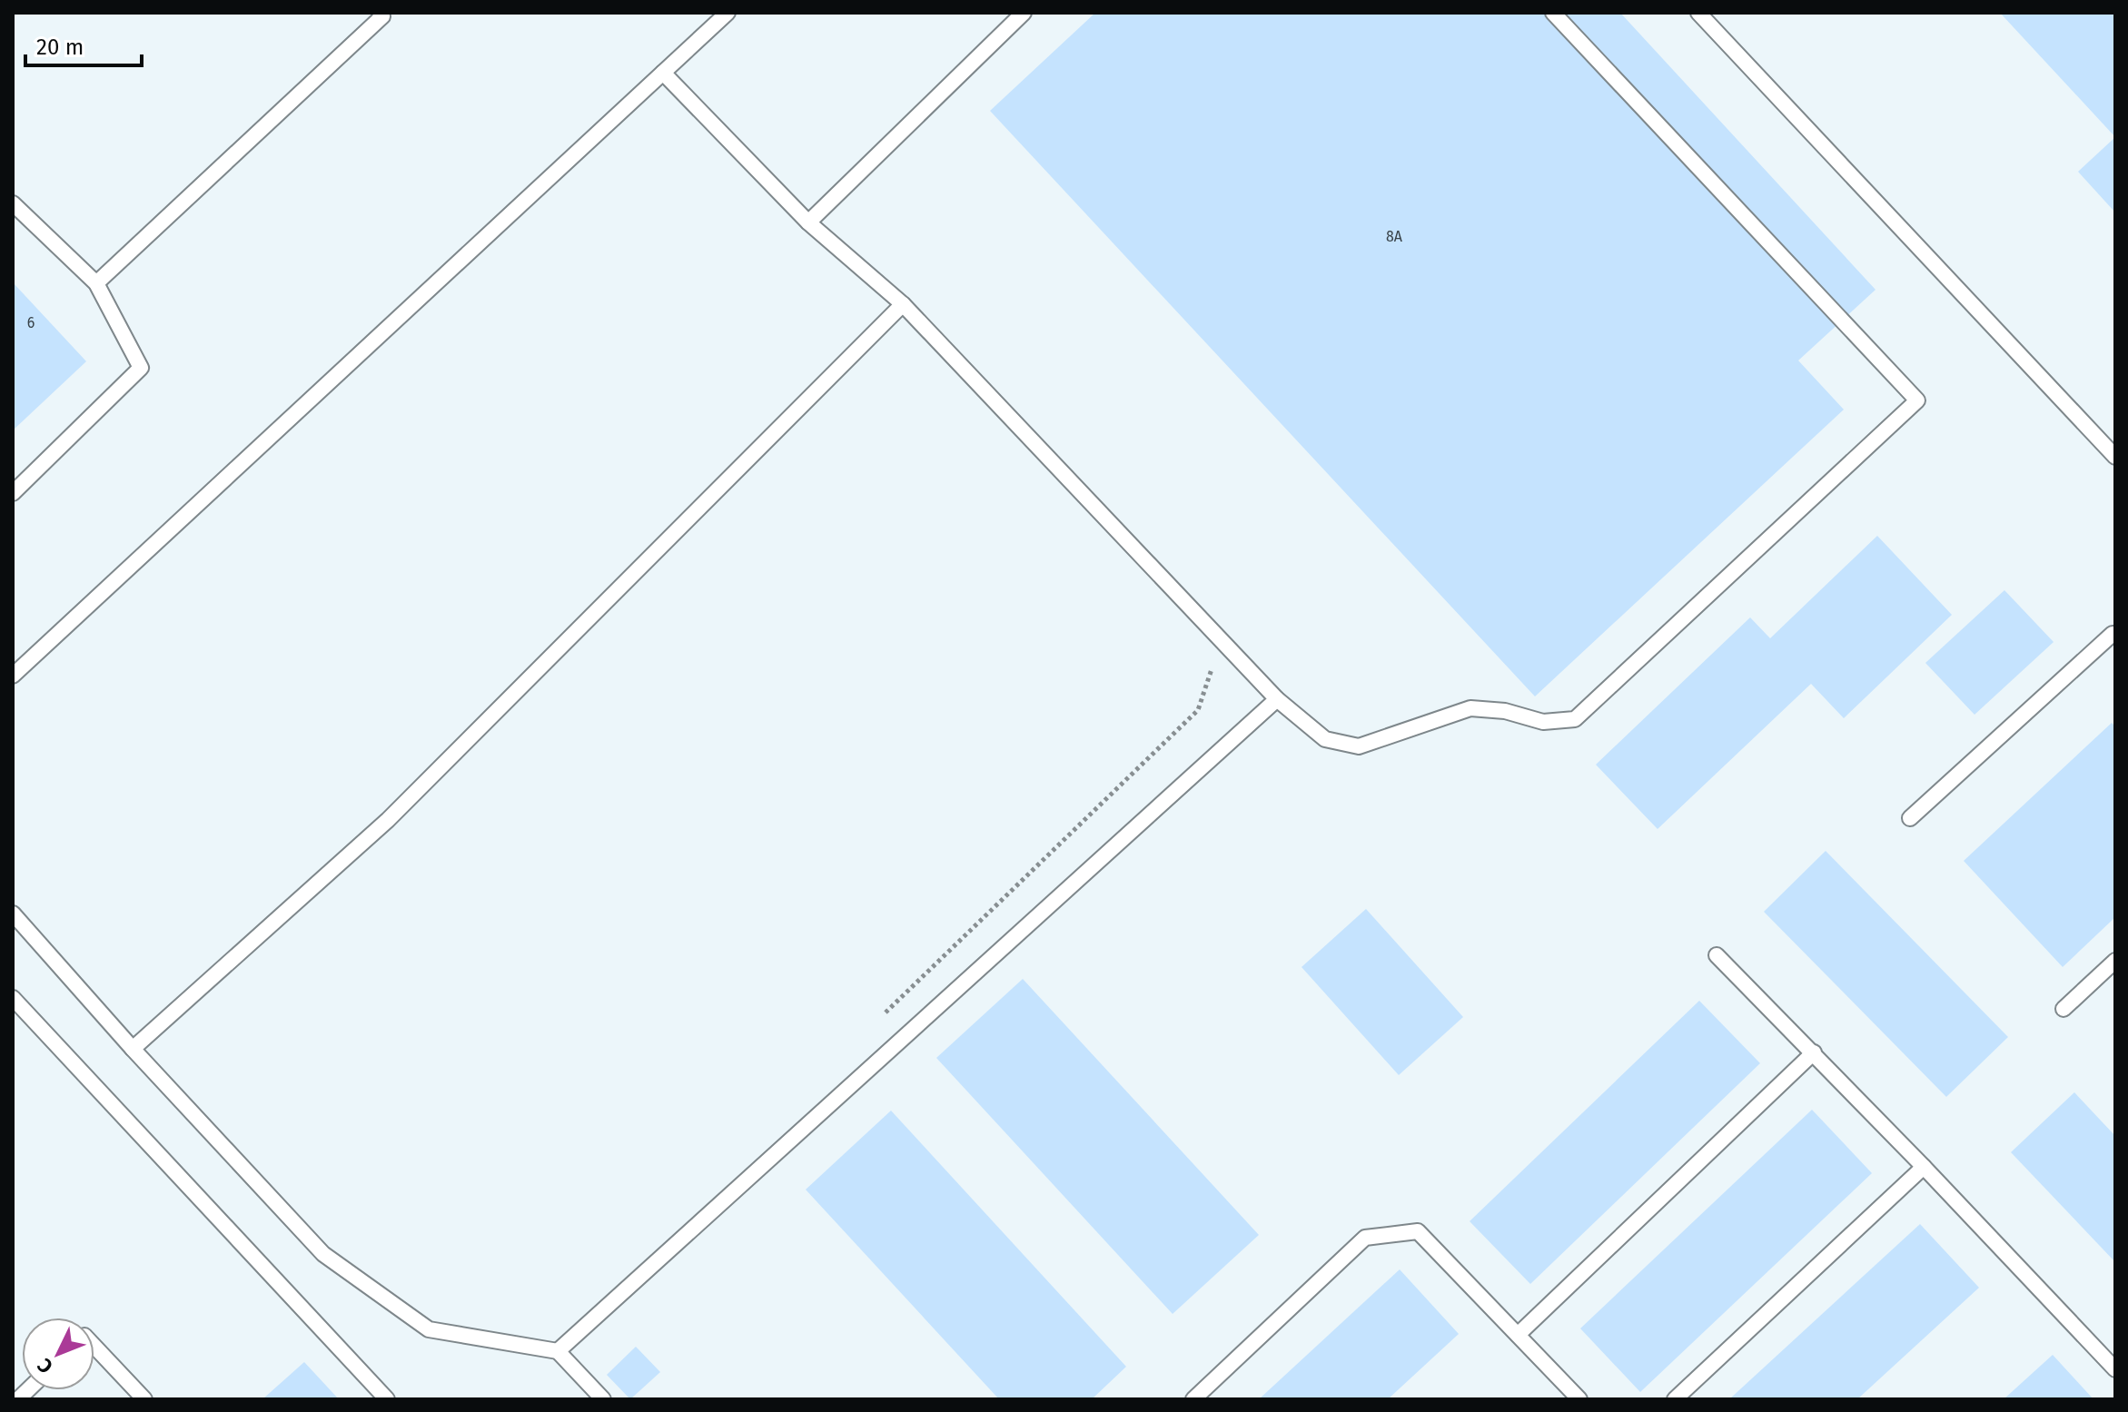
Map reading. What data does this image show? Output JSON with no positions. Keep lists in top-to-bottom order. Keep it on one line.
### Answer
{"house_numbers":["8А","6"],"scale_bar":"20 m","north":"bottom left"}
